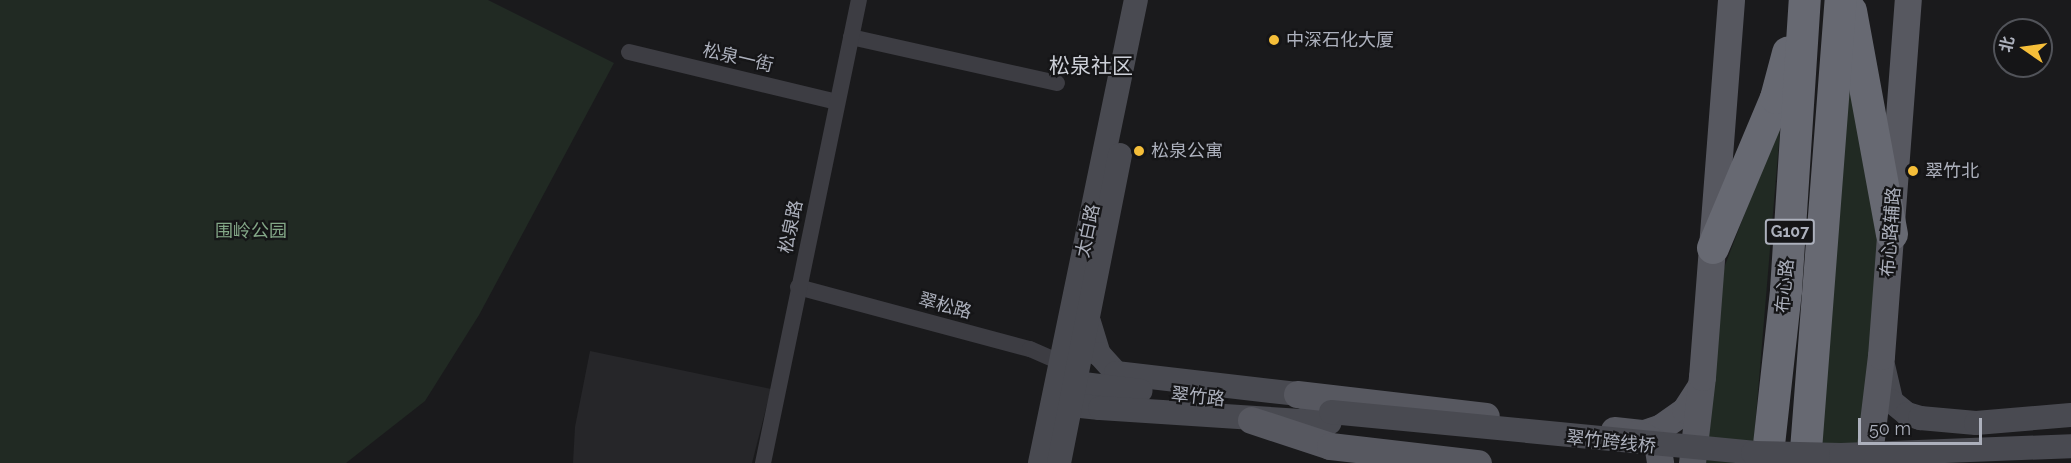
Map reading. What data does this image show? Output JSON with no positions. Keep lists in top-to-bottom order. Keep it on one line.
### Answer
{"streets":{"highway":["G107","布心路"],"main road":["太白路","布心路辅路","翠竹路","翠竹跨线桥"],"street":["松泉一街","松泉路","翠松路"]},"crossings":[["松泉一街","松泉路"],["松泉路","翠松路"],["太白路","翠松路"],["太白路","翠竹路"],["翠松路","翠竹路"],["翠竹路","翠竹跨线桥"]],"districts":["松泉社区"],"parks":["围岭公园"],"places":["中深石化大厦","松泉公寓","翠竹北"],"scale_bar":"50 m","north":"left"}
